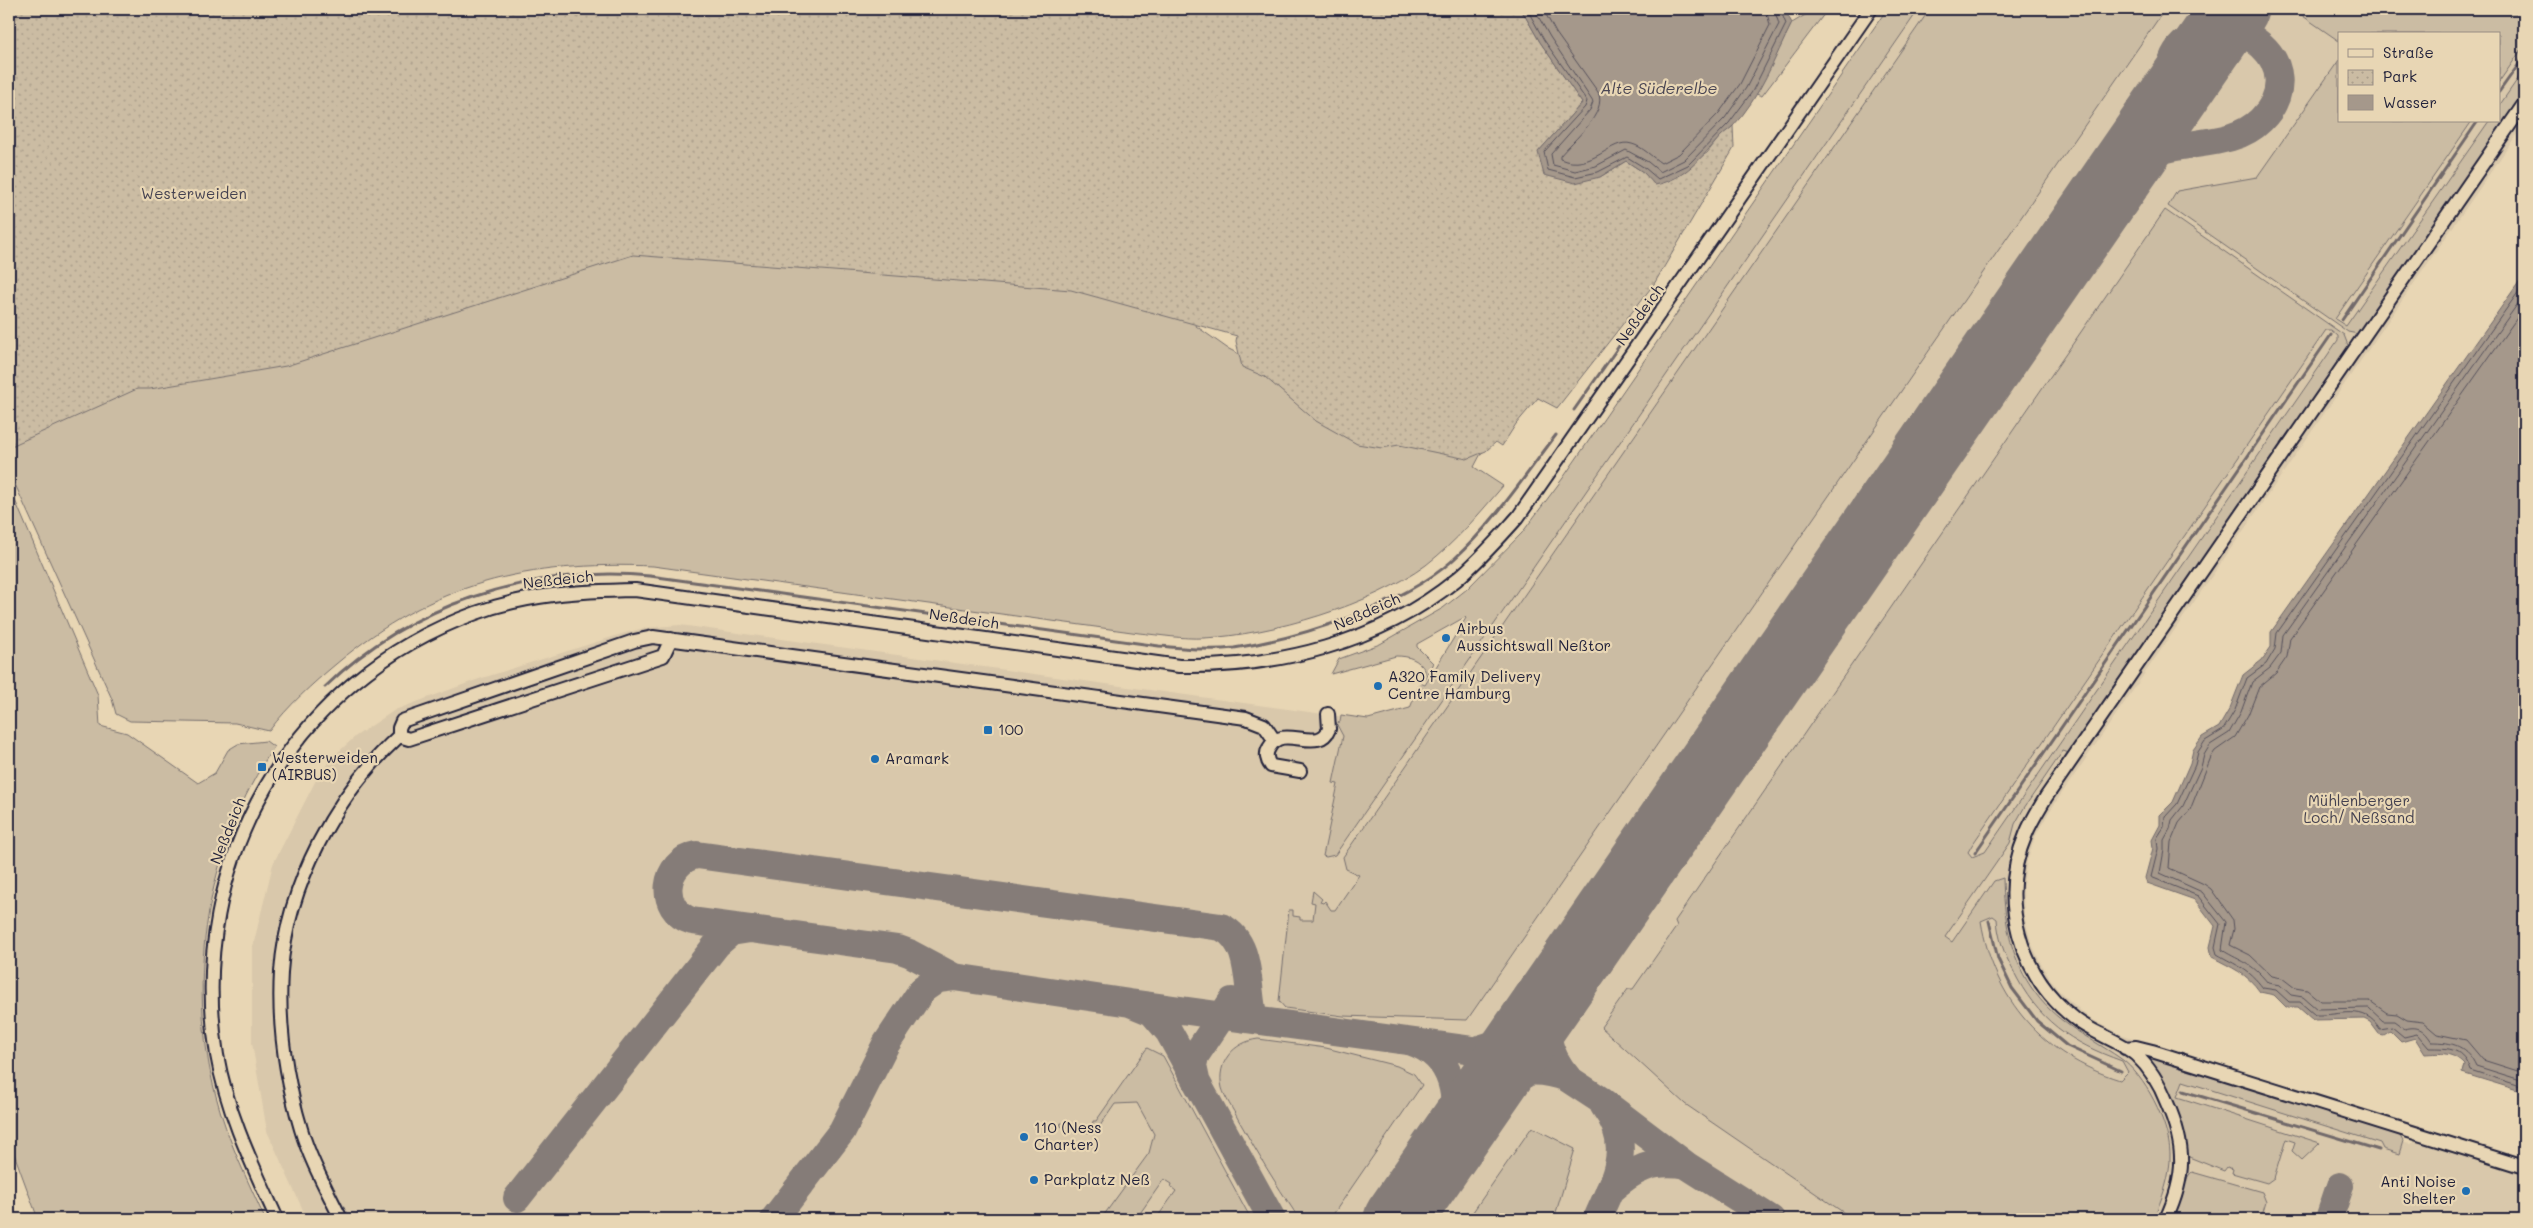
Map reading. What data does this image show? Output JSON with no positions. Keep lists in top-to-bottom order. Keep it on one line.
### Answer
{"streets":{"street":["Neßdeich"]},"water":["Alte Süderelbe"],"parks":["Westerweiden","Mühlenberger Loch/ Neßsand"],"places":{"other":["Airbus Aussichtswall Neßtor","A320 Family Delivery Centre Hamburg","Aramark","110 (Ness Charter)","Parkplatz Neß","Anti Noise Shelter"],"transit":["100","Westerweiden (AIRBUS)"]},"legend":["Straße","Park","Wasser"]}
